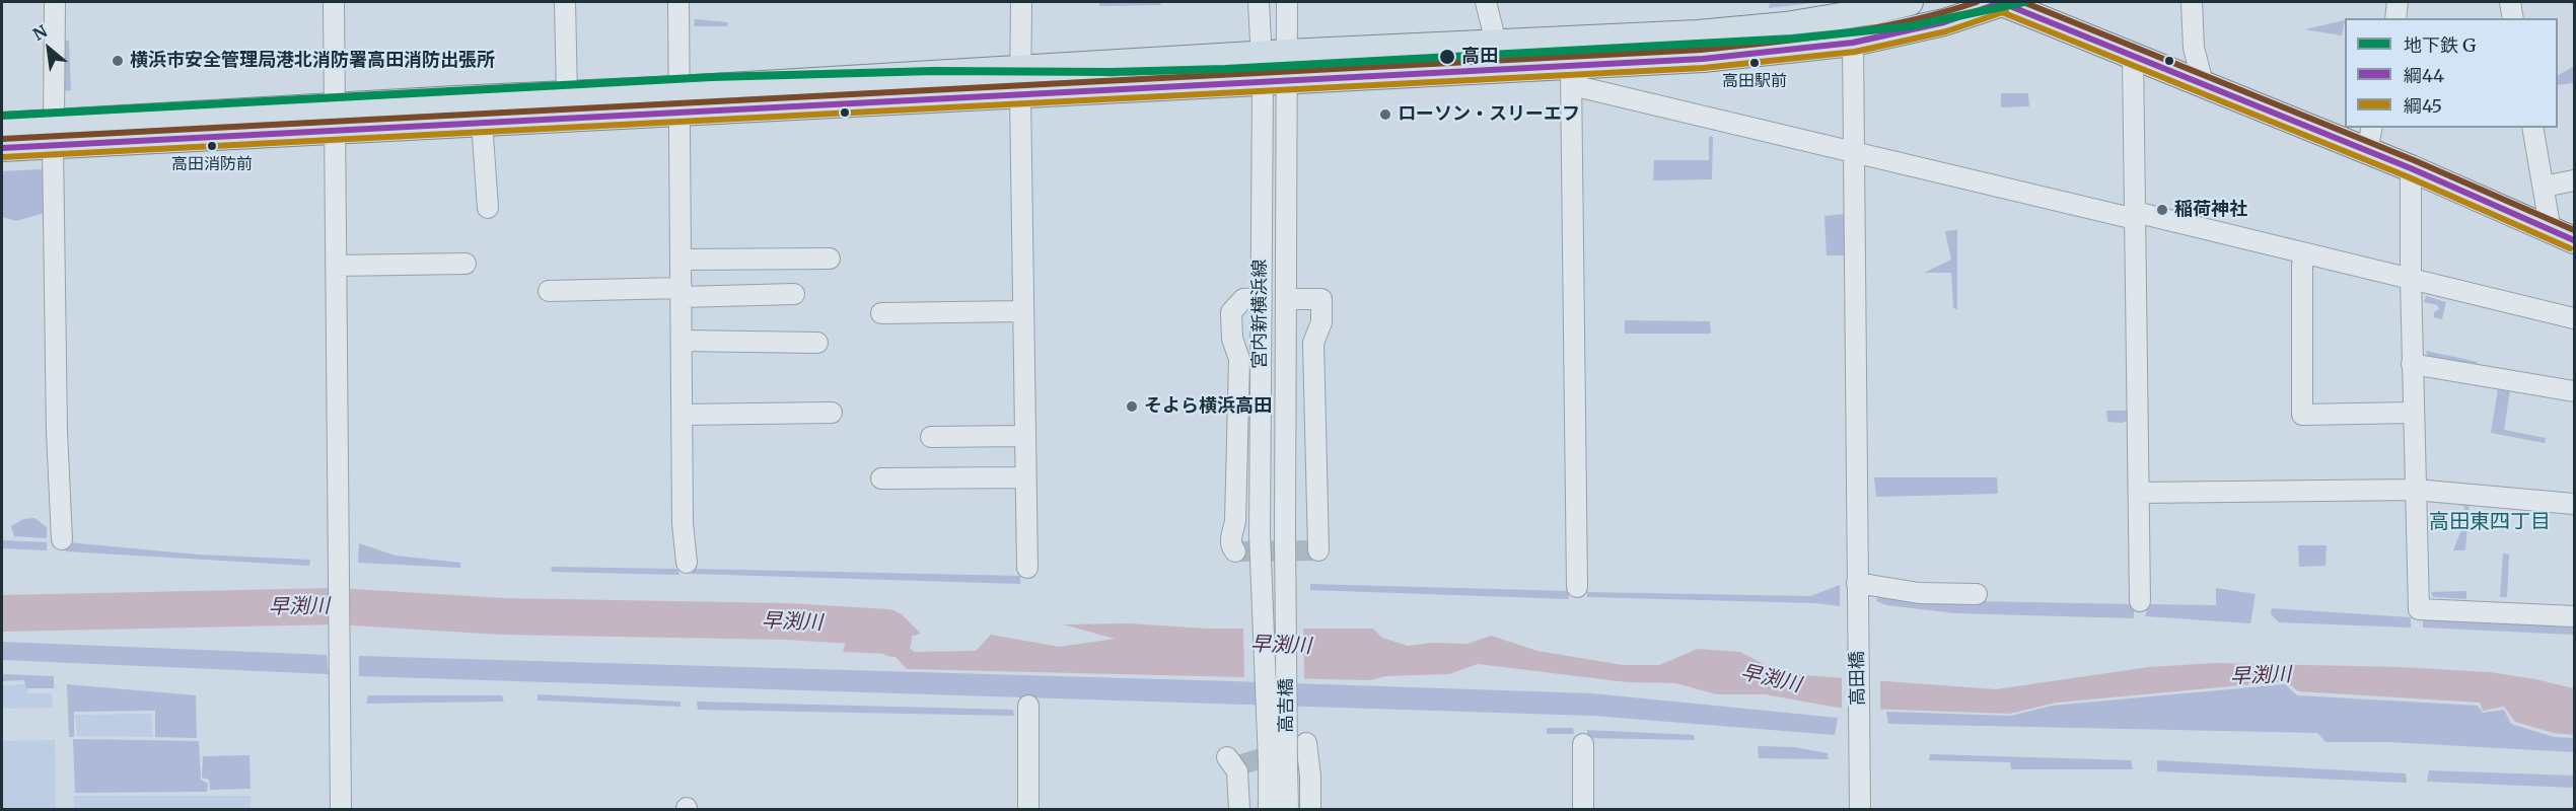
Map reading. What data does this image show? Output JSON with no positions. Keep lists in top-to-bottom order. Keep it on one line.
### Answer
{"streets":{"street":["宮内新横浜線","高田橋","高吉橋"]},"crossings":[["宮内新横浜線","高吉橋"]],"districts":["高田東四丁目"],"water":["早渕川"],"places":["高田","横浜市安全管理局港北消防署高田消防出張所","高田駅前","ローソン・スリーエフ","高田消防前","稲荷神社","そよら横浜高田"],"lines":["metro line G","transit line 綱44","transit line 綱45"],"legend":["地下鉄 G","綱44","綱45"],"north":"top left"}
